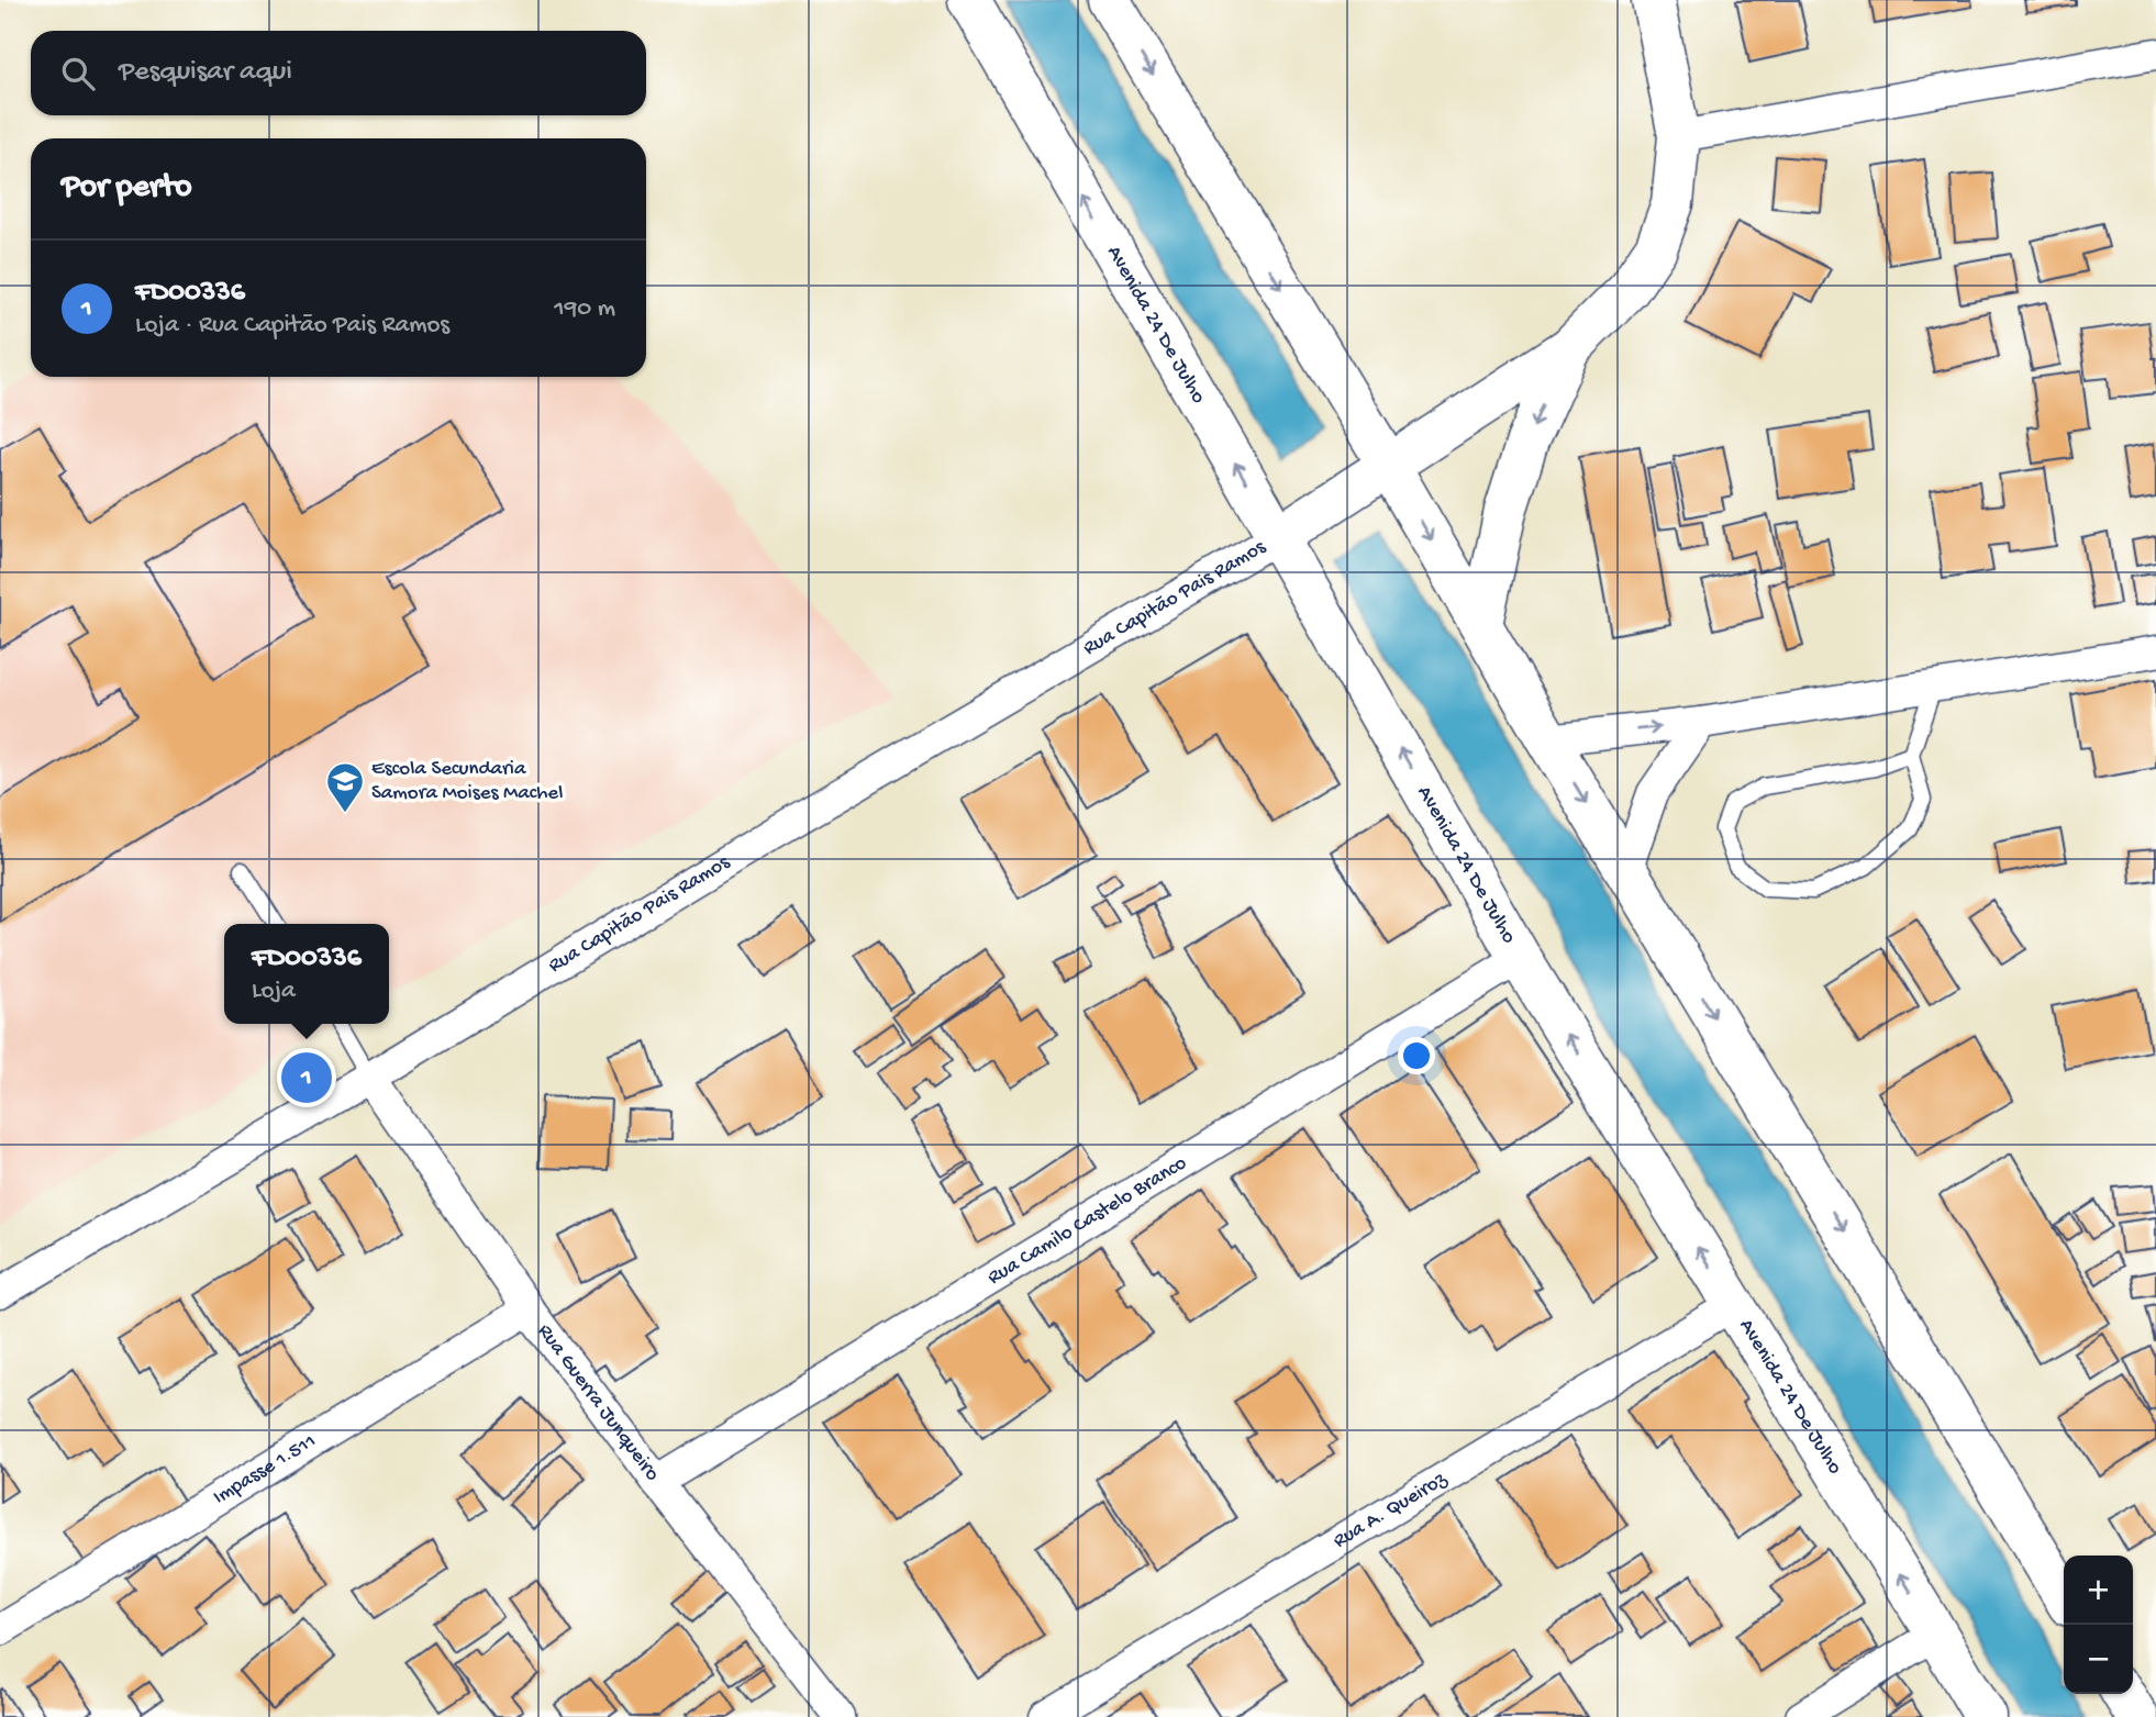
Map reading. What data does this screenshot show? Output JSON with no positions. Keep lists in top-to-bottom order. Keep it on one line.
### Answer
{"streets":{"street":["Avenida 24 De Julho","Rua Capitão Pais Ramos","Rua Camilo Castelo Branco","Rua Guerra Junqueiro","Impasse 1.511","Rua A. Queiroz"]},"crossings":[["Avenida 24 De Julho","Rua Capitão Pais Ramos"],["Avenida 24 De Julho","Rua Camilo Castelo Branco"],["Avenida 24 De Julho","Rua A. Queiroz"],["Rua Capitão Pais Ramos","Rua Guerra Junqueiro"],["Rua Camilo Castelo Branco","Rua Guerra Junqueiro"],["Rua Guerra Junqueiro","Impasse 1.511"]],"places":{"school or university":["Escola Secundaria Samora Moises Machel"]},"page":{"search":"Pesquisar aqui","heading":"Por perto","list":[{"mark":"1","name":"FD00336","note":"Loja · Rua Capitão Pais Ramos","value":"190 m"}],"popup":["FD00336","Loja"],"pins":"1","map_buttons":["+","−"]}}
